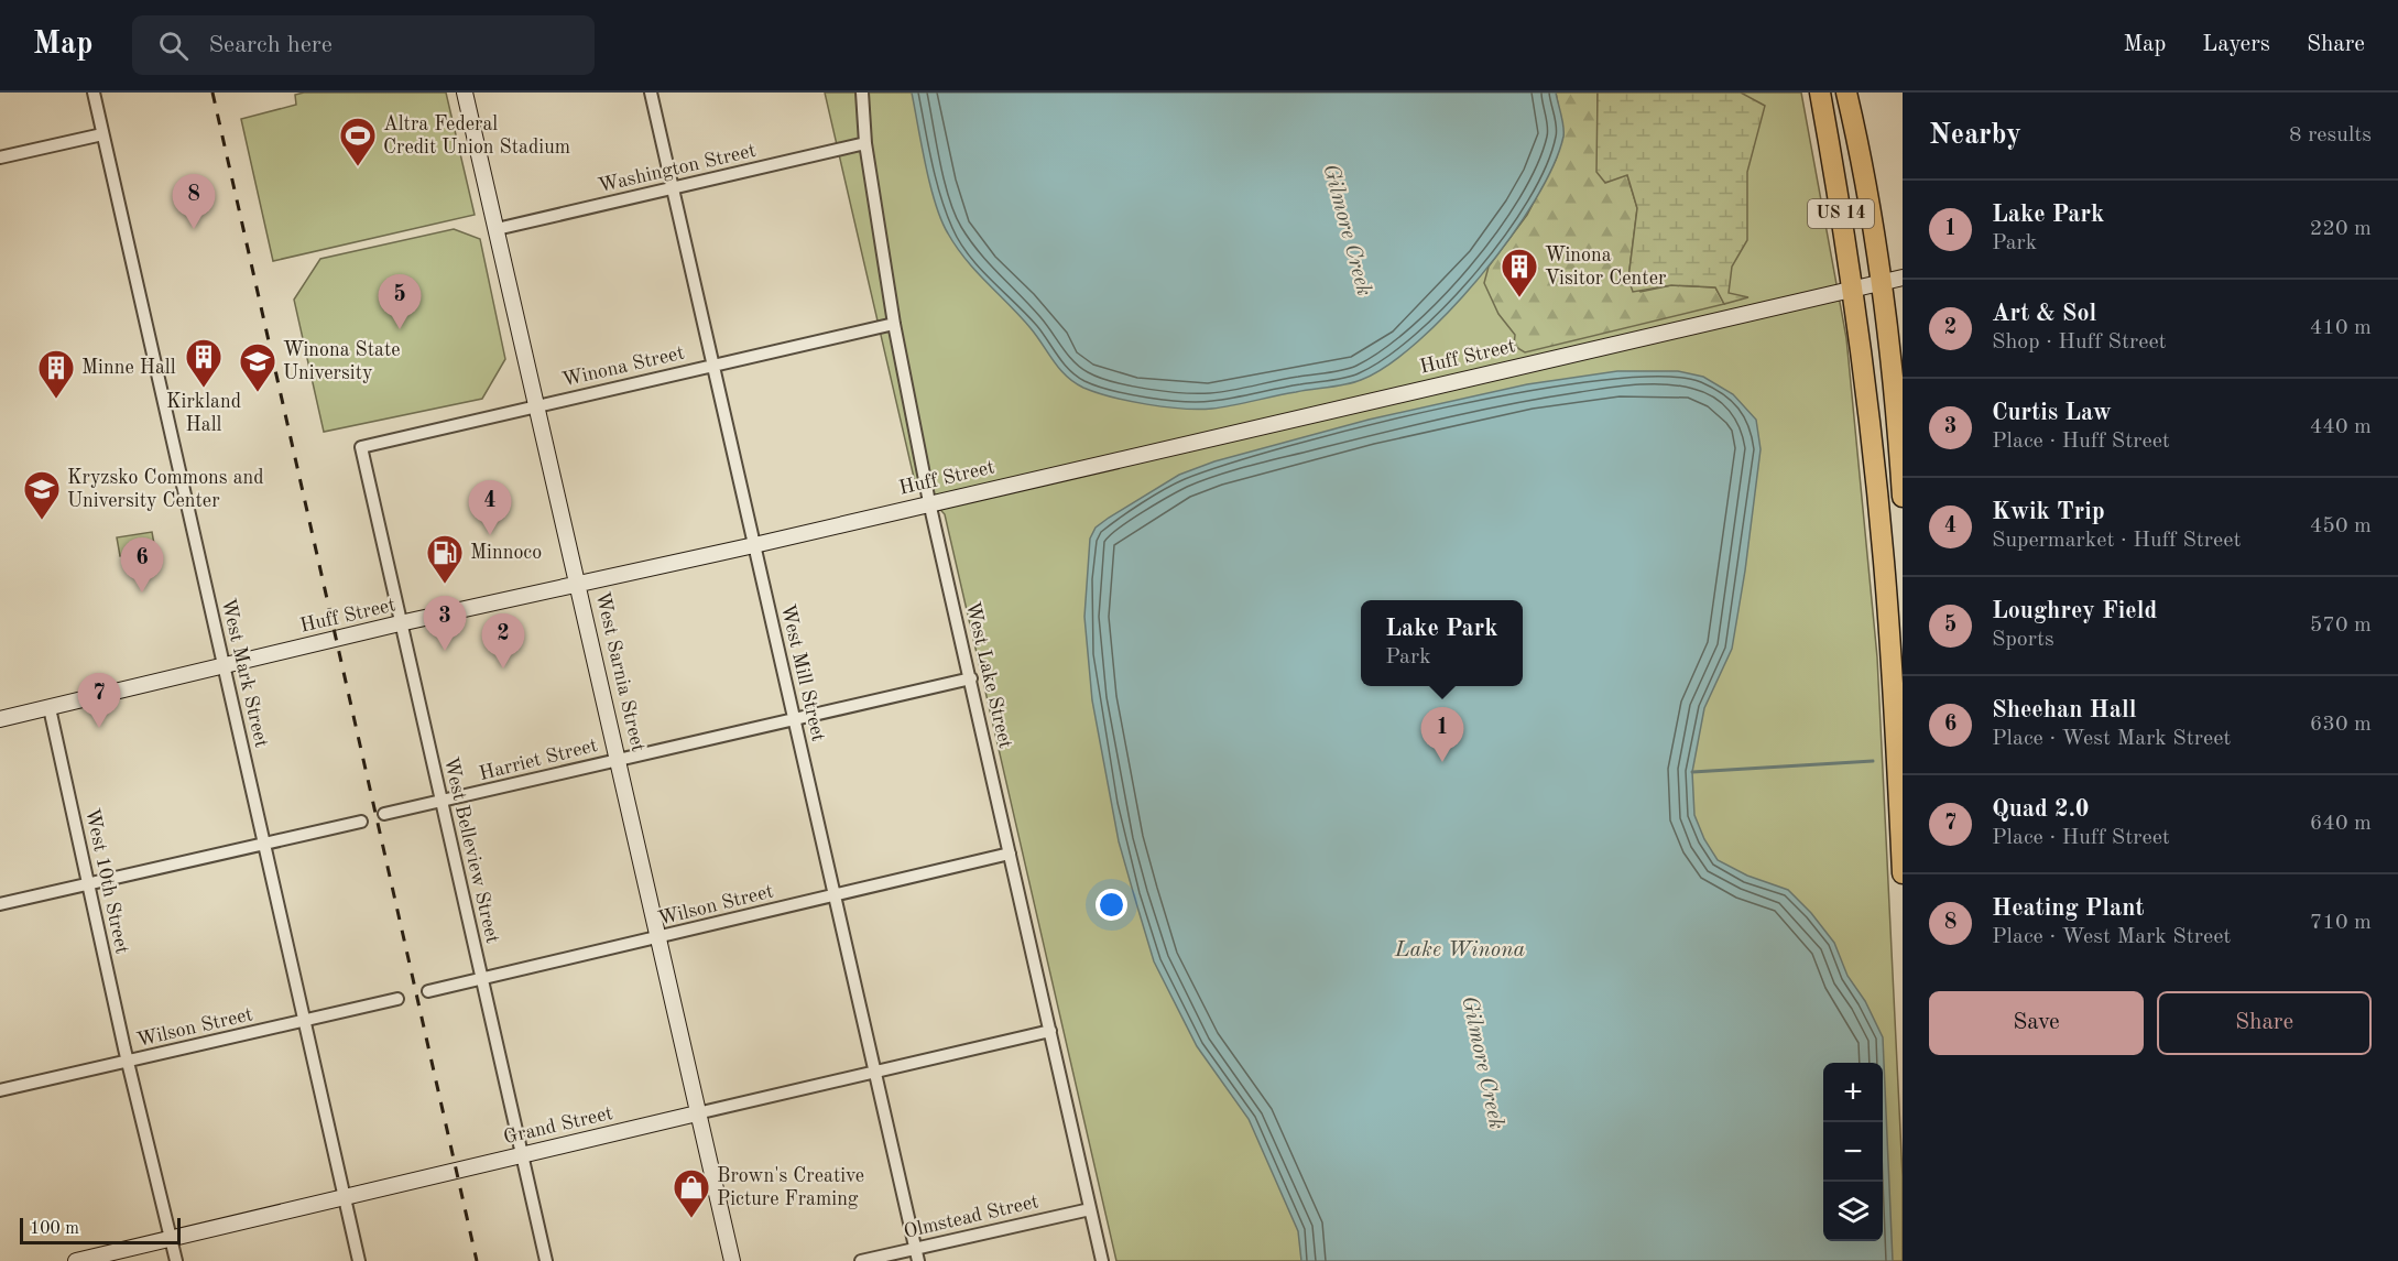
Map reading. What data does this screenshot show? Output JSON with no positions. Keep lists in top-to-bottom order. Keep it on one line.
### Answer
{"streets":{"highway":["US 14"],"main road":["Huff Street","West Sarnia Street","Grand Street"],"street":["Washington Street","Winona Street","West Mark Street","West Mill Street","West Lake Street","Harriet Street","West Belleview Street","West 10th Street","Wilson Street","Olmstead Street"]},"crossings":[["Washington Street","West Sarnia Street"],["Washington Street","West Mill Street"],["Washington Street","West Lake Street"],["US 14","Huff Street"],["Huff Street","West Sarnia Street"],["Huff Street","West Mark Street"],["Huff Street","West Mill Street"],["Huff Street","West Lake Street"],["Huff Street","West Belleview Street"],["Huff Street","West 10th Street"],["Winona Street","West Sarnia Street"],["Winona Street","West Mill Street"],["Winona Street","West Lake Street"],["Winona Street","West Belleview Street"],["West Sarnia Street","Harriet Street"],["West Sarnia Street","Wilson Street"],["West Sarnia Street","Grand Street"],["West Mark Street","Wilson Street"],["West Mark Street","Grand Street"],["West Mill Street","Harriet Street"],["West Mill Street","Wilson Street"],["West Mill Street","Grand Street"],["West Mill Street","Olmstead Street"],["West Lake Street","Harriet Street"],["West Lake Street","Wilson Street"],["West Lake Street","Grand Street"],["West Lake Street","Olmstead Street"],["Harriet Street","West Belleview Street"],["West Belleview Street","Wilson Street"],["West Belleview Street","Grand Street"],["West 10th Street","Wilson Street"],["West 10th Street","Grand Street"]],"water":["Gilmore Creek","Lake Winona"],"places":{"sports":["Altra Federal Credit Union Stadium"],"building":["Winona Visitor Center","Kirkland Hall","Minne Hall"],"school or university":["Winona State University","Kryzsko Commons and University Center"],"fuel station":["Minnoco"],"shop":["Brown's Creative Picture Framing"]},"scale_bar":"100 m","page":{"header":"Map","search":"Search here","nav":["Map","Layers","Share"],"heading":["Nearby","8 results"],"pins":["8","5","4","6","3","2","7","1"],"list":[{"mark":"1","name":"Lake Park","note":"Park","value":"220 m"},{"mark":"2","name":"Art & Sol","note":"Shop · Huff Street","value":"410 m"},{"mark":"3","name":"Curtis Law","note":"Place · Huff Street","value":"440 m"},{"mark":"4","name":"Kwik Trip","note":"Supermarket · Huff Street","value":"450 m"},{"mark":"5","name":"Loughrey Field","note":"Sports","value":"570 m"},{"mark":"6","name":"Sheehan Hall","note":"Place · West Mark Street","value":"630 m"},{"mark":"7","name":"Quad 2.0","note":"Place · Huff Street","value":"640 m"},{"mark":"8","name":"Heating Plant","note":"Place · West Mark Street","value":"710 m"}],"popup":["Lake Park","Park"],"buttons":["Save","Share"],"map_buttons":["+","−"],"scale":"100 m"}}
